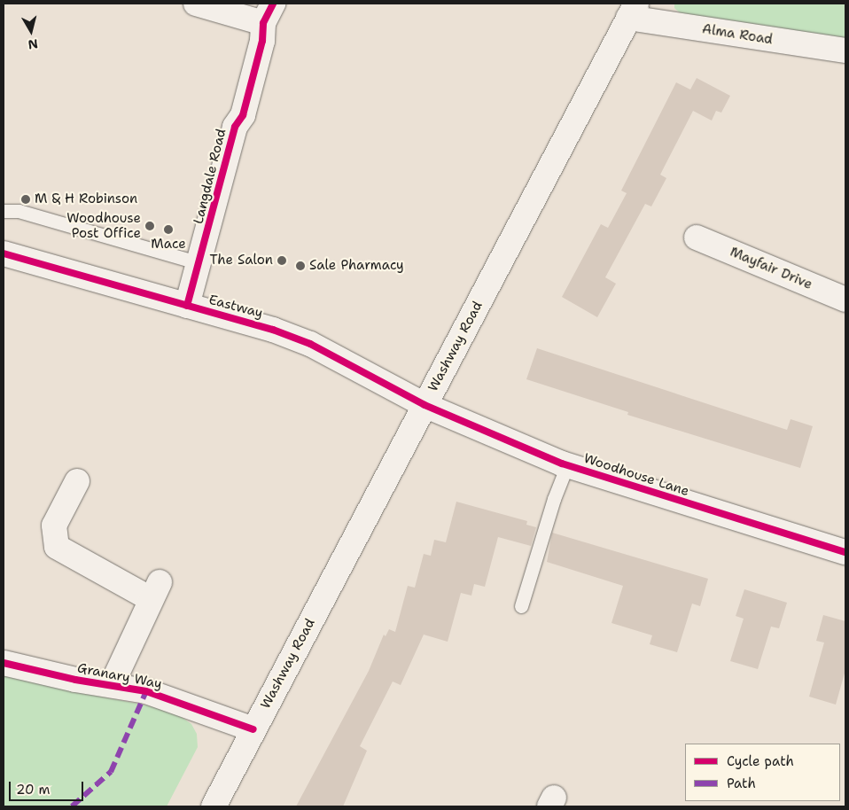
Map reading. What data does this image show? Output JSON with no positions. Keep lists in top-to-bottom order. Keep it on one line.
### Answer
{"streets":{"main road":["Alma Road","Langdale Road","Mayfair Drive","Eastway","Washway Road","Woodhouse Lane","Granary Way"]},"crossings":[["Alma Road","Washway Road"],["Langdale Road","Eastway"],["Eastway","Washway Road"],["Eastway","Woodhouse Lane"],["Washway Road","Woodhouse Lane"],["Washway Road","Granary Way"]],"places":["M & H Robinson","Woodhouse Post Office","Mace","The Salon","Sale Pharmacy"],"legend":["Cycle path","Path"],"scale_bar":"20 m","north":"bottom"}
